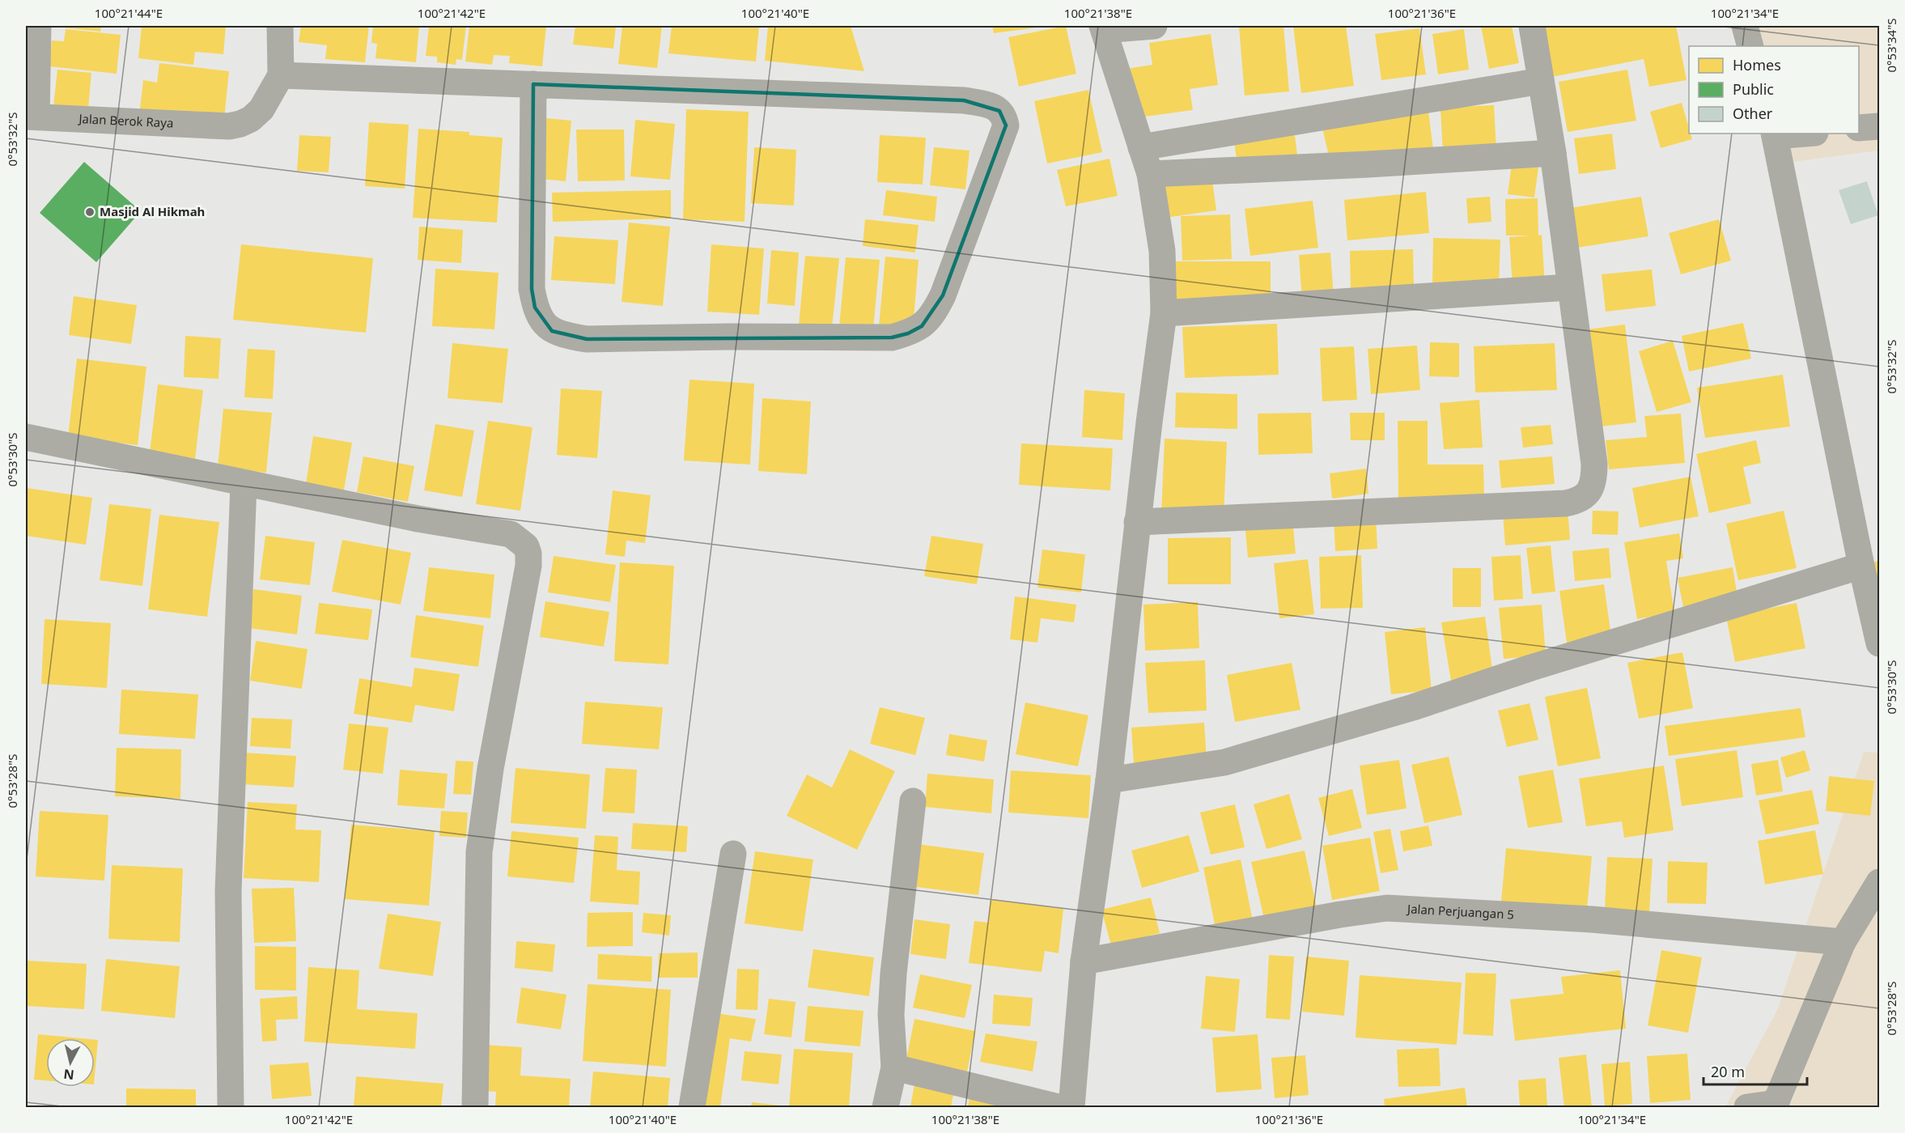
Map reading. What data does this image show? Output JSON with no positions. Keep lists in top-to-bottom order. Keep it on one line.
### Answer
{"streets":{"street":["Jalan Berok Raya","Jalan Perjuangan 5"]},"places":["Masjid Al Hikmah"],"legend":["Homes","Public","Other"],"scale_bar":"20 m","north":"bottom","coordinates":["100°21'44\"E","100°21'42\"E","100°21'40\"E","100°21'38\"E","100°21'36\"E","100°21'34\"E","0°53'34\"S","0°53'32\"S","0°53'30\"S","0°53'28\"S"]}
